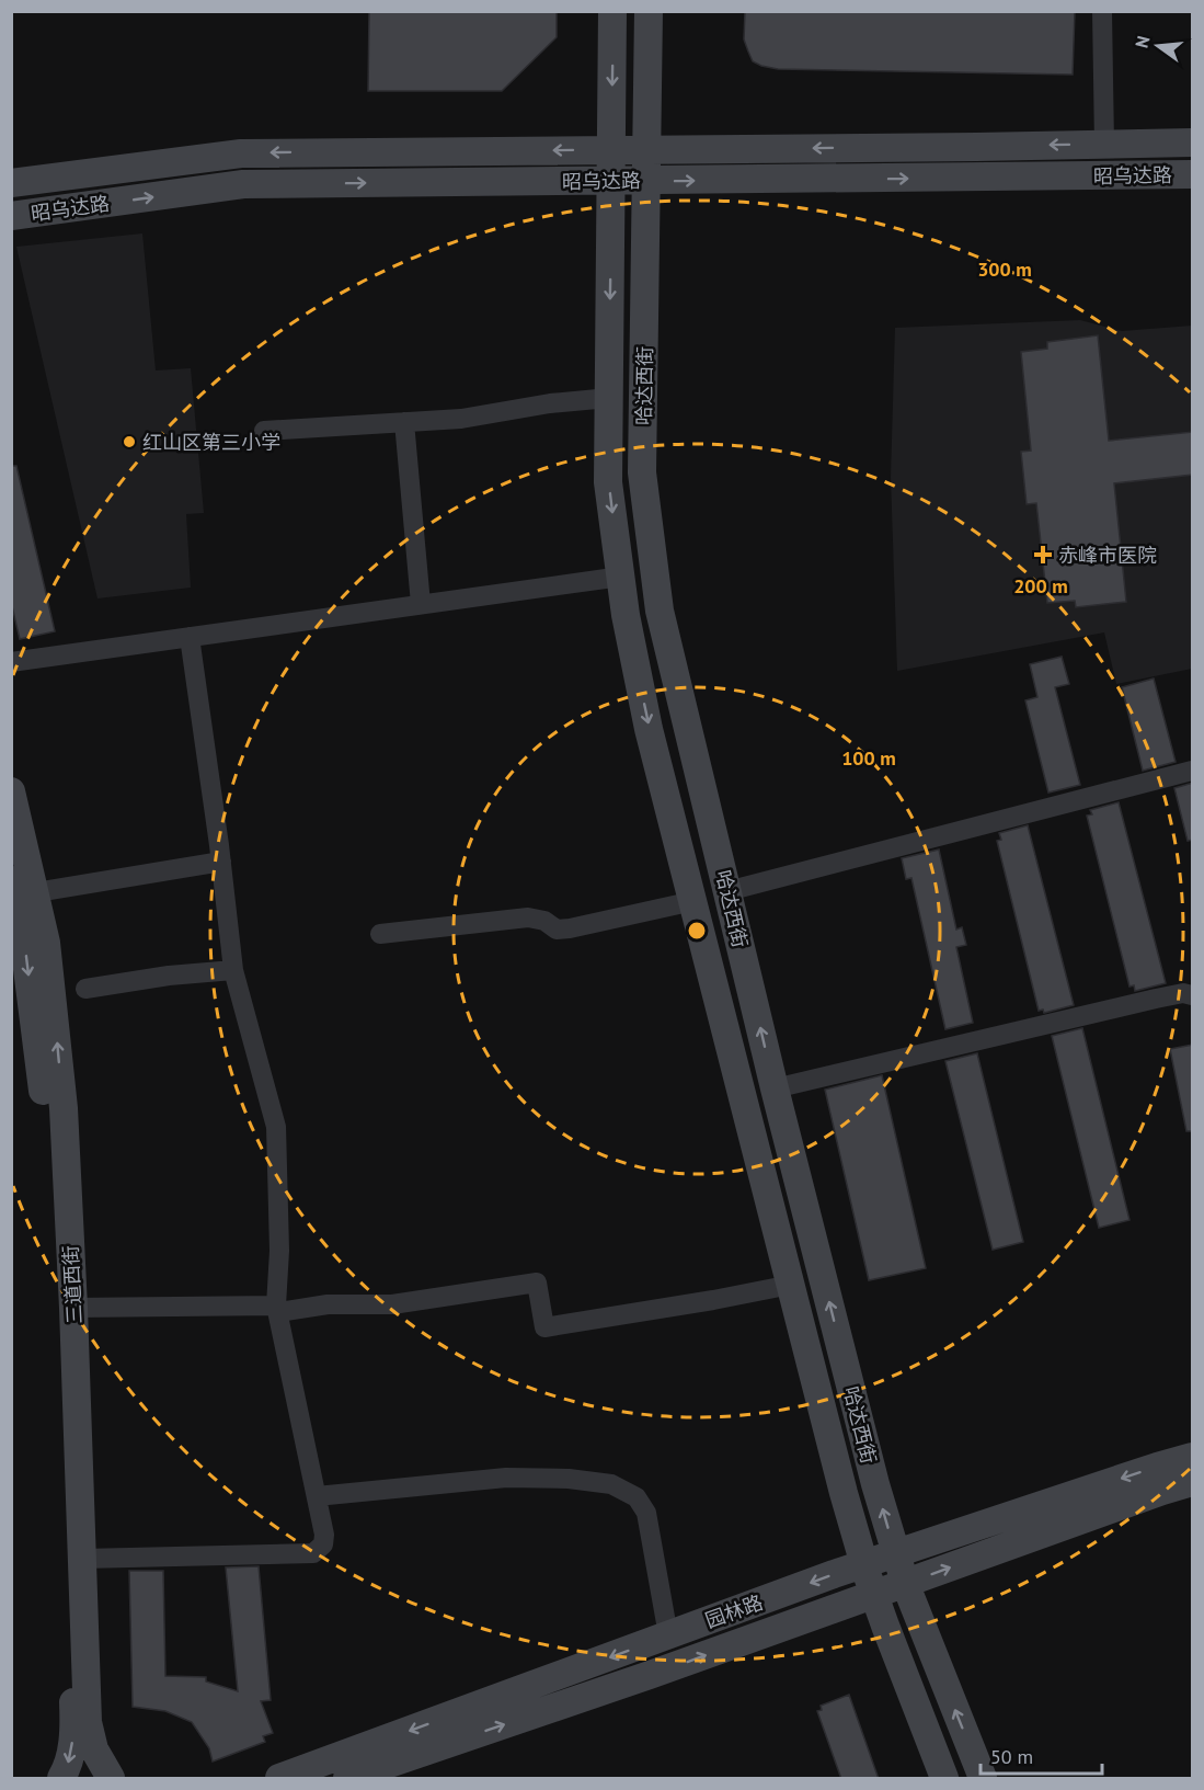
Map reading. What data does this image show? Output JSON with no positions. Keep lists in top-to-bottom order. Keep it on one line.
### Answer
{"streets":{"main road":["昭乌达路","哈达西街","三道西街","园林路"]},"crossings":[["昭乌达路","哈达西街"],["哈达西街","园林路"]],"places":{"other":["红山区第三小学"],"health":["赤峰市医院"]},"scale_bar":"50 m","north":"left","rings":["300 m","200 m","100 m"]}
